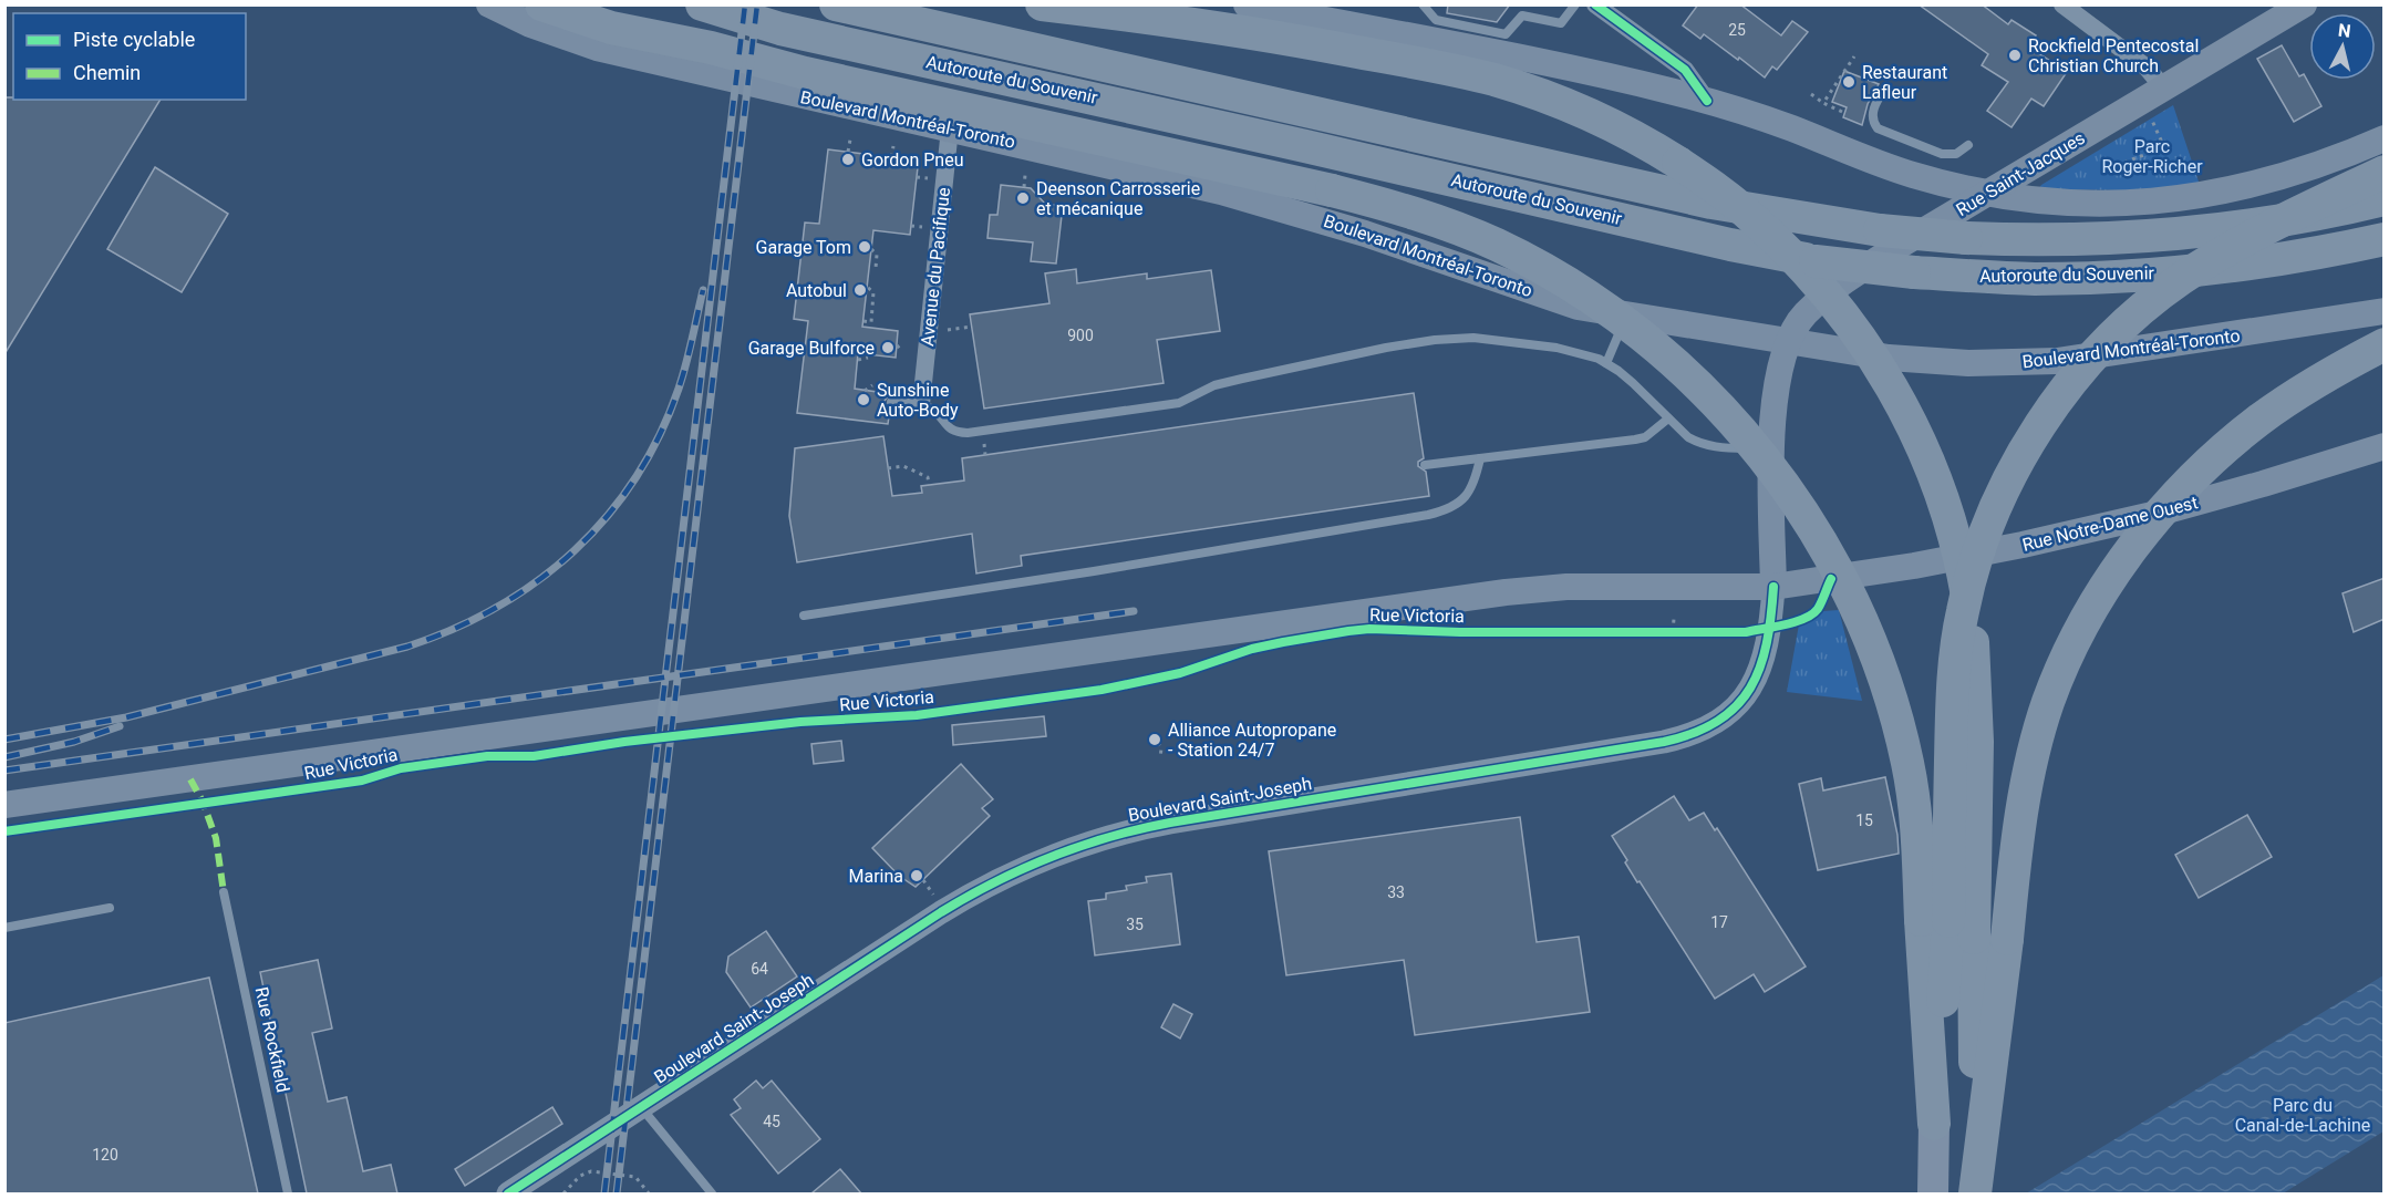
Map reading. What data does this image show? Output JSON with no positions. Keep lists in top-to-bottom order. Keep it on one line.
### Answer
{"streets":{"highway":["Autoroute du Souvenir"],"main road":["Boulevard Montréal-Toronto","Rue Saint-Jacques","Rue Notre-Dame Ouest","Rue Victoria","Boulevard Saint-Joseph"],"street":["Avenue du Pacifique"],"lane":["Rue Rockfield"]},"crossings":[["Boulevard Montréal-Toronto","Rue Saint-Jacques"],["Boulevard Montréal-Toronto","Avenue du Pacifique"],["Boulevard Montréal-Toronto","Boulevard Saint-Joseph"],["Rue Saint-Jacques","Boulevard Saint-Joseph"],["Rue Notre-Dame Ouest","Rue Victoria"],["Rue Notre-Dame Ouest","Boulevard Saint-Joseph"],["Rue Victoria","Boulevard Saint-Joseph"]],"parks":["Parc Roger-Richer","Parc du Canal-de-Lachine"],"places":["Rockfield Pentecostal Christian Church","Restaurant Lafleur","Gordon Pneu","Deenson Carrosserie et mécanique","Garage Tom","Autobul","Garage Bulforce","Sunshine Auto-Body","Alliance Autopropane - Station 24/7","Marina"],"house_numbers":["25","900","15","33","17","35","64","45","120"],"legend":["Piste cyclable","Chemin"],"north":"top"}
